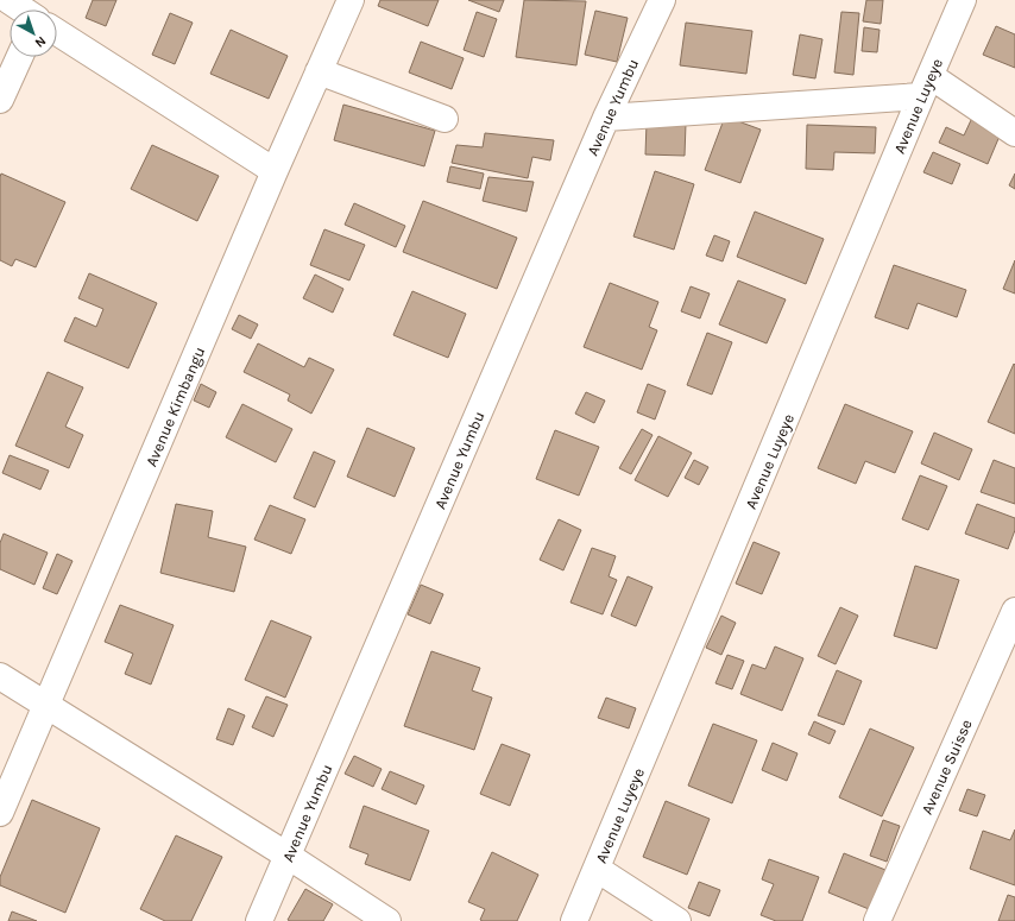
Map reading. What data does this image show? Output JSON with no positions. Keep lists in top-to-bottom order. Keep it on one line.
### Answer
{"streets":{"street":["Avenue Luyeye","Avenue Yumbu","Avenue Kimbangu","Avenue Suisse"]},"north":"bottom right"}
